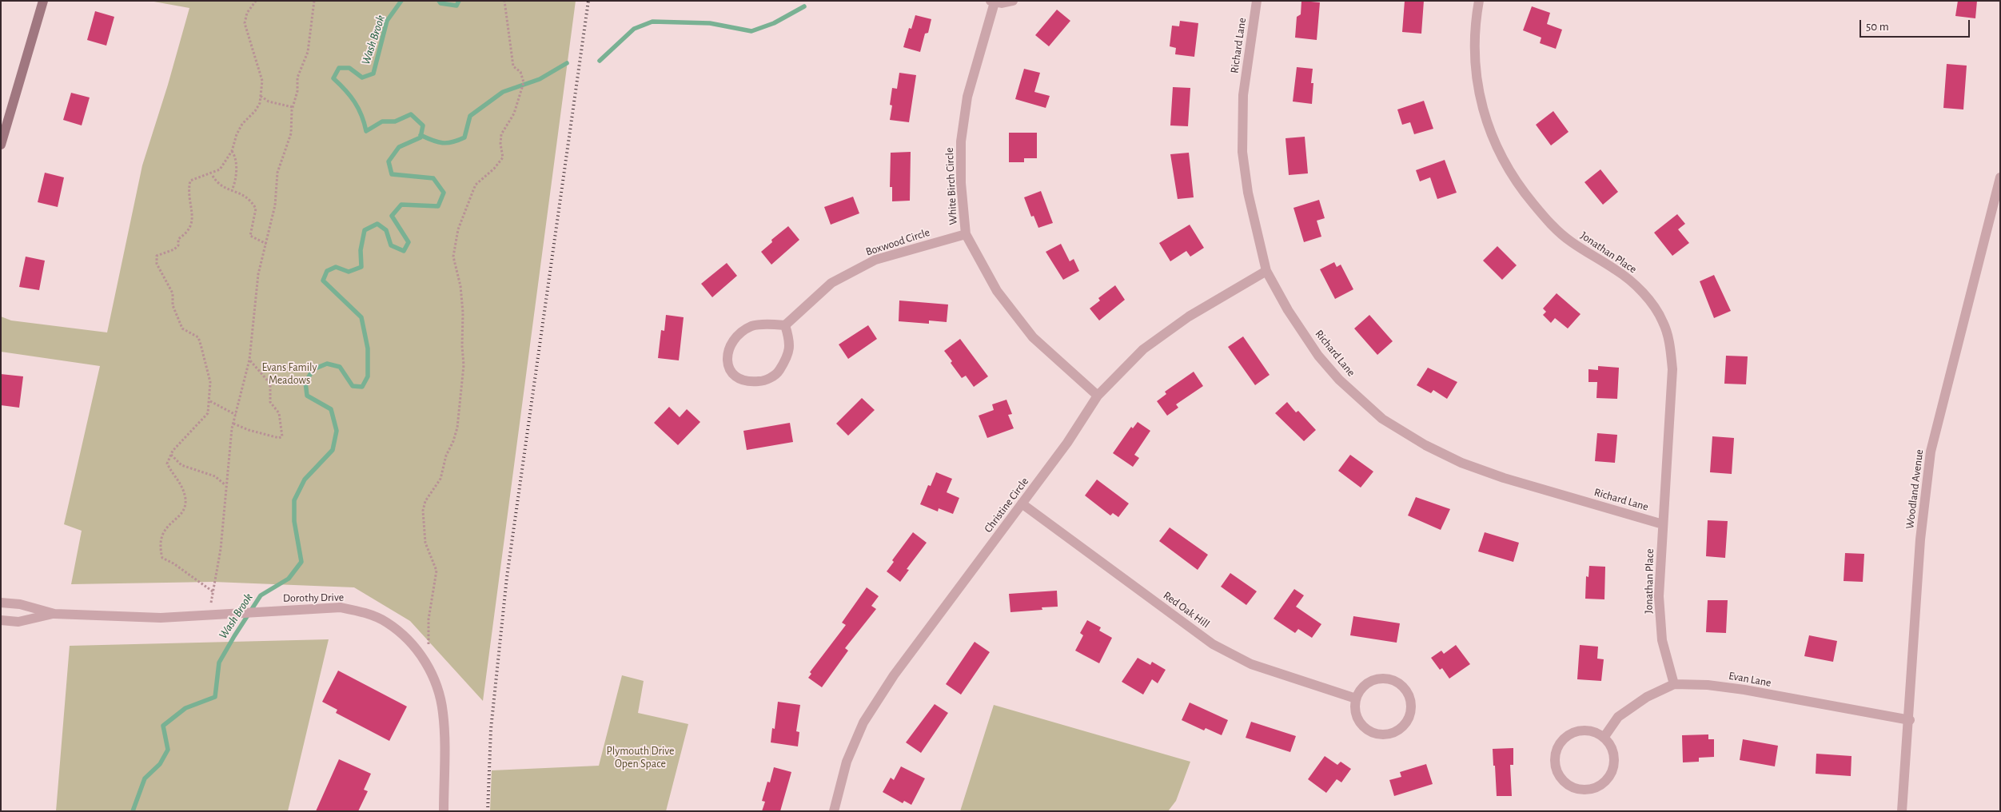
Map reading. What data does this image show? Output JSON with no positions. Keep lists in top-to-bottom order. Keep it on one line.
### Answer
{"streets":{"street":["Richard Lane","White Birch Circle","Boxwood Circle","Jonathan Place","Woodland Avenue","Christine Circle","Dorothy Drive","Red Oak Hill","Evan Lane"]},"crossings":[["Richard Lane","Jonathan Place"],["Richard Lane","Christine Circle"],["White Birch Circle","Boxwood Circle"],["White Birch Circle","Christine Circle"],["Jonathan Place","Evan Lane"],["Woodland Avenue","Evan Lane"],["Christine Circle","Red Oak Hill"]],"water":["Wash Brook"],"parks":["Evans Family Meadows","Plymouth Drive Open Space"],"scale_bar":"50 m"}
